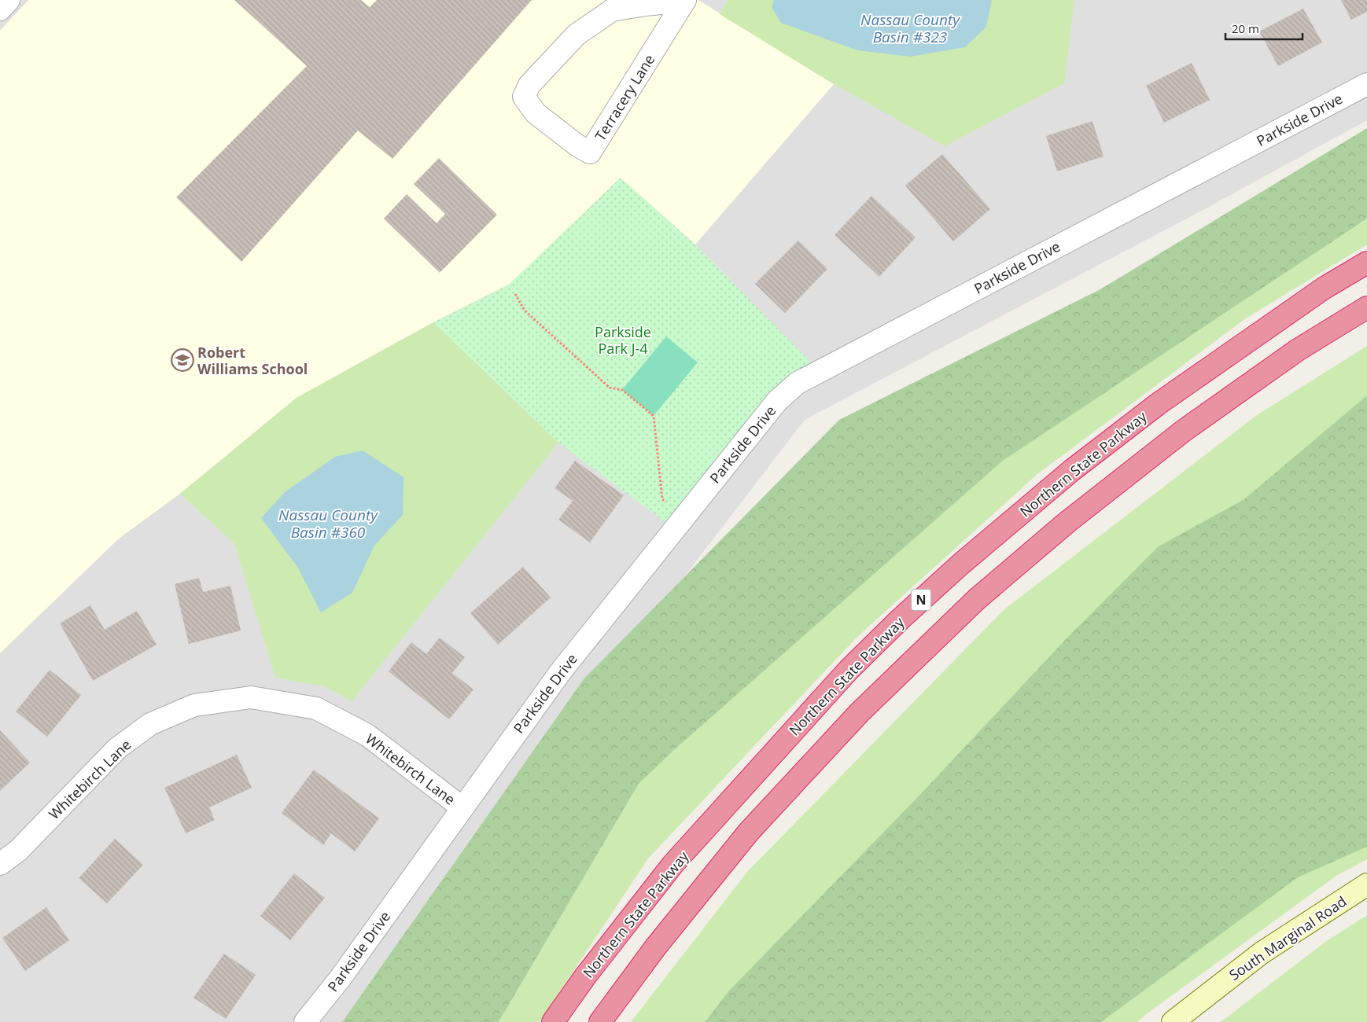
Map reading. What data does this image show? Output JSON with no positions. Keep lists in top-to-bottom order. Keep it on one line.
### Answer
{"streets":{"highway":["Northern State Parkway","N"],"main road":["South Marginal Road"],"street":["Terracery Lane","Parkside Drive","Whitebirch Lane"]},"crossings":[["Parkside Drive","Whitebirch Lane"]],"water":["Nassau County Basin #323","Nassau County Basin #360"],"parks":["Parkside Park J-4"],"places":{"school or university":["Robert Williams School"]},"scale_bar":"20 m"}
